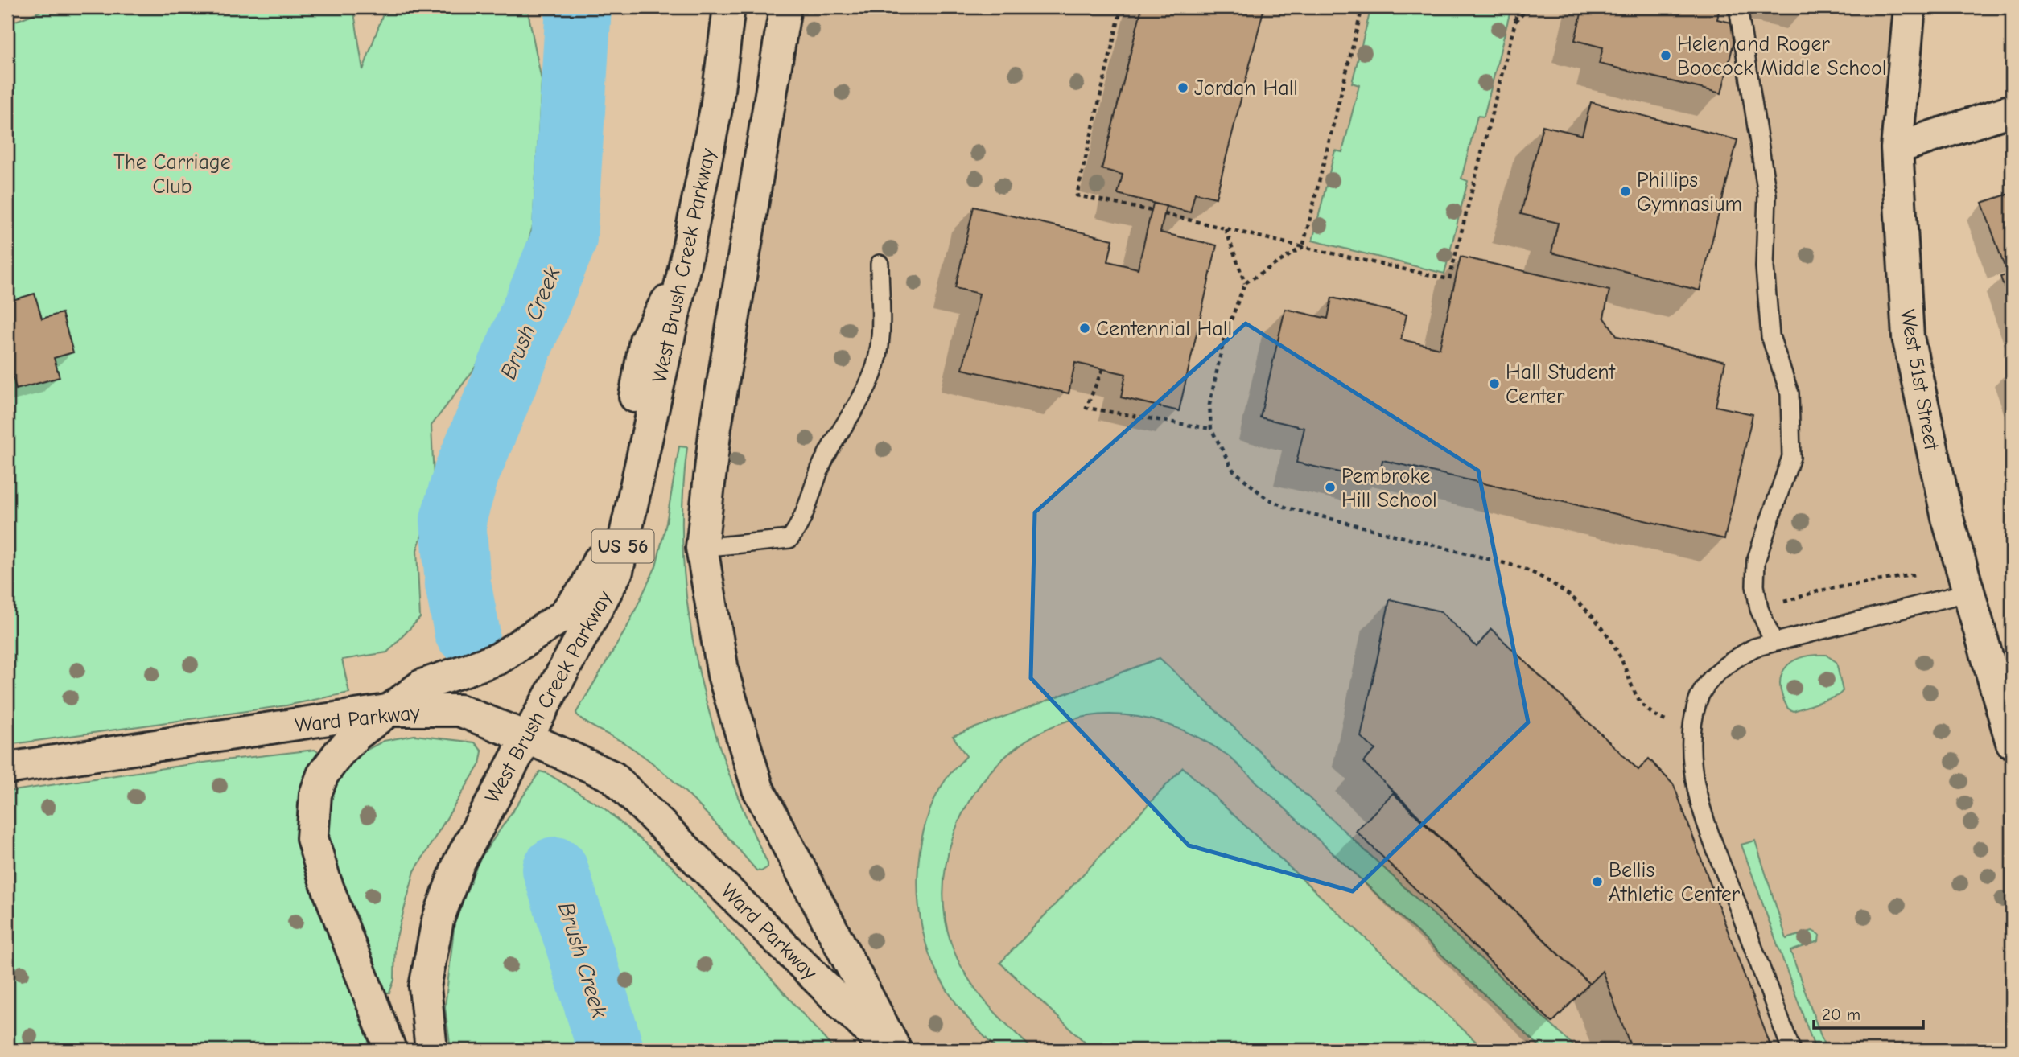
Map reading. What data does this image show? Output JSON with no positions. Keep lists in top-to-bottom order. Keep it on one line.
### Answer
{"streets":{"main road":["West Brush Creek Parkway","West 51st Street","US 56","Ward Parkway"]},"crossings":[["West Brush Creek Parkway","Ward Parkway"]],"water":["Brush Creek"],"parks":["The Carriage Club"],"places":["Helen and Roger Boocock Middle School","Jordan Hall","Phillips Gymnasium","Centennial Hall","Hall Student Center","Pembroke Hill School","Bellis Athletic Center"],"scale_bar":"20 m"}
